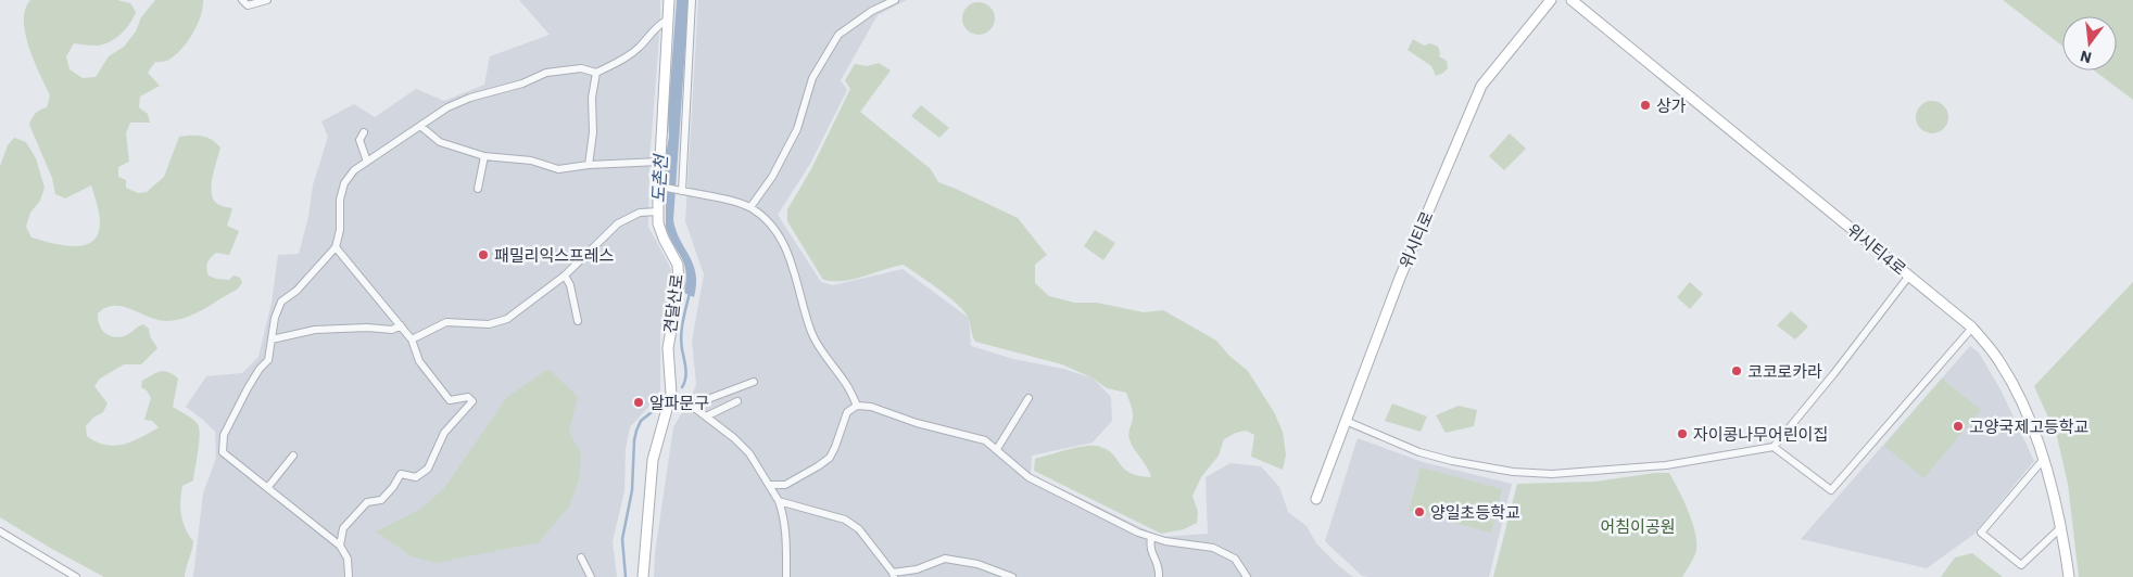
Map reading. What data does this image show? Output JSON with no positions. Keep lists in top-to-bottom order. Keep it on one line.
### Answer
{"streets":{"street":["위시티로","위시티4로","견달산로"]},"water":["도촌천"],"parks":["어침이공원"],"places":["상가","패밀리익스프레스","코코로카라","알파문구","고양국제고등학교","자이콩나무어린이집","양일초등학교"],"north":"bottom"}
